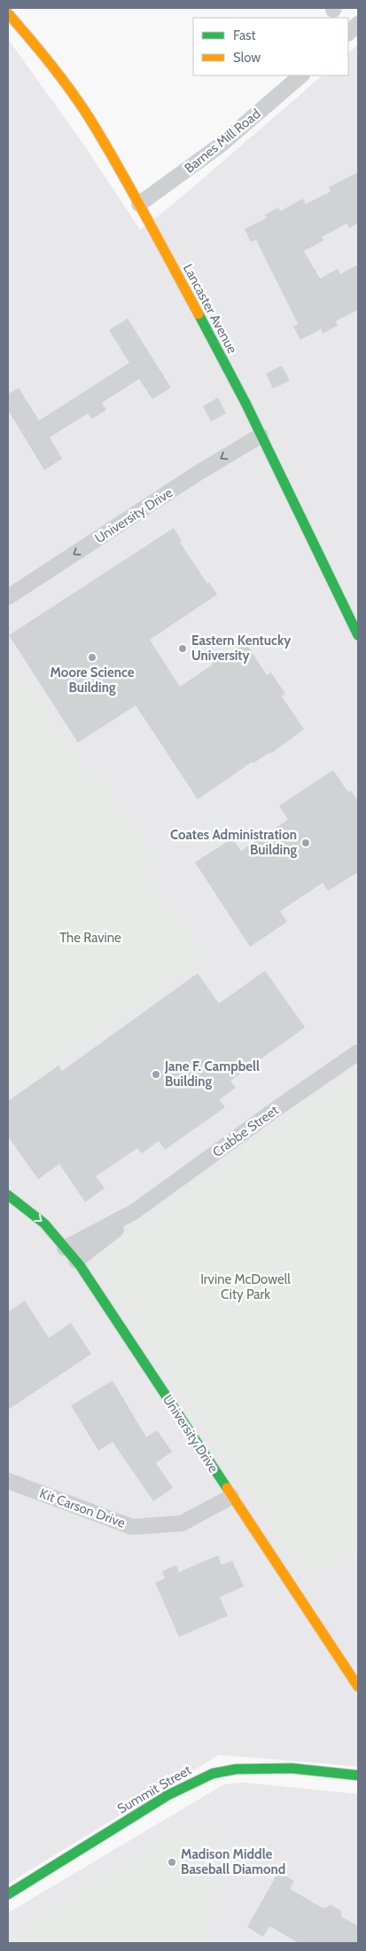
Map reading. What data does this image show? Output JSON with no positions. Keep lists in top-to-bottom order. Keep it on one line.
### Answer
{"streets":{"street":["Barnes Mill Road","Lancaster Avenue","University Drive","Crabbe Street","Kit Carson Drive","Summit Street"]},"crossings":[["Barnes Mill Road","Lancaster Avenue"],["Lancaster Avenue","University Drive"],["University Drive","Crabbe Street"],["University Drive","Kit Carson Drive"]],"parks":["The Ravine","Irvine McDowell City Park"],"places":["Eastern Kentucky University","Moore Science Building","Coates Administration Building","Jane F. Campbell Building","Madison Middle Baseball Diamond"],"legend":["Fast","Slow"]}
